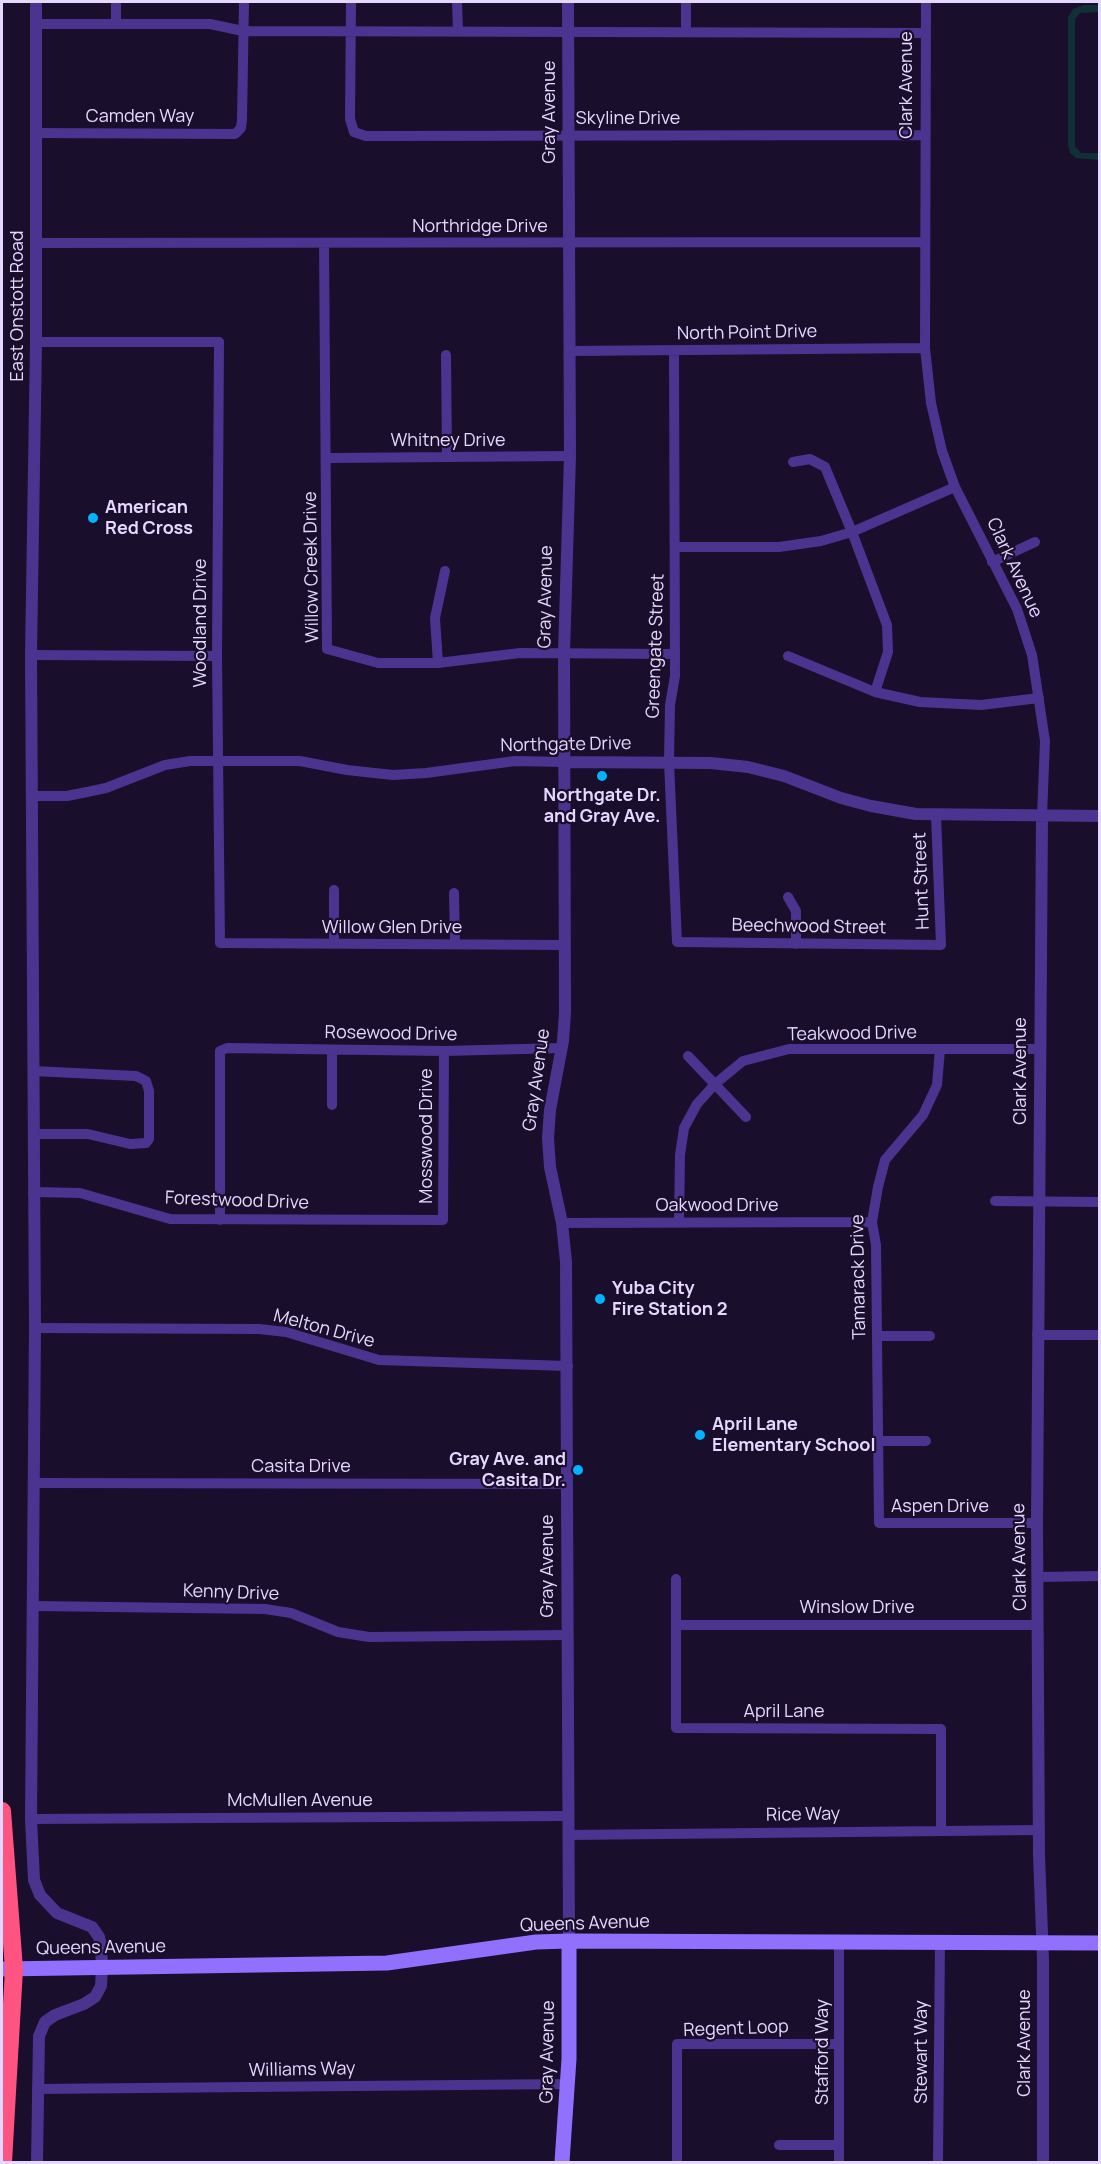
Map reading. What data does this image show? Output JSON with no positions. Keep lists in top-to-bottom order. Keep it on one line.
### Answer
{"streets":{"main road":["Gray Avenue","Queens Avenue"],"street":["Clark Avenue","Camden Way","Skyline Drive","Northridge Drive","East Onstott Road","North Point Drive","Whitney Drive","Willow Creek Drive","Woodland Drive","Greengate Street","Northgate Drive","Hunt Street","Beechwood Street","Willow Glen Drive","Rosewood Drive","Teakwood Drive","Mosswood Drive","Forestwood Drive","Oakwood Drive","Tamarack Drive","Melton Drive","Casita Drive","Aspen Drive","Kenny Drive","Winslow Drive","April Lane","McMullen Avenue","Rice Way","Regent Loop","Stafford Way","Stewart Way","Williams Way"]},"crossings":[["Clark Avenue","Skyline Drive"],["Clark Avenue","Northridge Drive"],["Clark Avenue","North Point Drive"],["Clark Avenue","Northgate Drive"],["Clark Avenue","Teakwood Drive"],["Clark Avenue","Aspen Drive"],["Clark Avenue","Winslow Drive"],["Clark Avenue","Rice Way"],["Clark Avenue","Queens Avenue"],["Gray Avenue","Skyline Drive"],["Gray Avenue","Northridge Drive"],["Gray Avenue","North Point Drive"],["Gray Avenue","Whitney Drive"],["Gray Avenue","Willow Creek Drive"],["Gray Avenue","Northgate Drive"],["Gray Avenue","Willow Glen Drive"],["Gray Avenue","Rosewood Drive"],["Gray Avenue","Oakwood Drive"],["Gray Avenue","Melton Drive"],["Gray Avenue","Casita Drive"],["Gray Avenue","Kenny Drive"],["Gray Avenue","McMullen Avenue"],["Gray Avenue","Rice Way"],["Gray Avenue","Queens Avenue"],["Gray Avenue","Williams Way"],["Camden Way","East Onstott Road"],["Northridge Drive","East Onstott Road"],["Northridge Drive","Willow Creek Drive"],["East Onstott Road","Woodland Drive"],["East Onstott Road","Northgate Drive"],["East Onstott Road","Forestwood Drive"],["East Onstott Road","Melton Drive"],["East Onstott Road","Casita Drive"],["East Onstott Road","Kenny Drive"],["East Onstott Road","McMullen Avenue"],["East Onstott Road","Queens Avenue"],["East Onstott Road","Williams Way"],["North Point Drive","Greengate Street"],["Whitney Drive","Willow Creek Drive"],["Willow Creek Drive","Greengate Street"],["Woodland Drive","Northgate Drive"],["Woodland Drive","Willow Glen Drive"],["Greengate Street","Northgate Drive"],["Greengate Street","Beechwood Street"],["Northgate Drive","Hunt Street"],["Hunt Street","Beechwood Street"],["Rosewood Drive","Mosswood Drive"],["Rosewood Drive","Forestwood Drive"],["Teakwood Drive","Oakwood Drive"],["Teakwood Drive","Tamarack Drive"],["Mosswood Drive","Forestwood Drive"],["Oakwood Drive","Tamarack Drive"],["Tamarack Drive","Aspen Drive"],["Winslow Drive","April Lane"],["April Lane","Rice Way"],["Queens Avenue","Stafford Way"],["Queens Avenue","Stewart Way"],["Regent Loop","Stafford Way"]],"places":["American Red Cross","Northgate Dr. and Gray Ave.","Yuba City Fire Station 2","April Lane Elementary School","Gray Ave. and Casita Dr."]}
